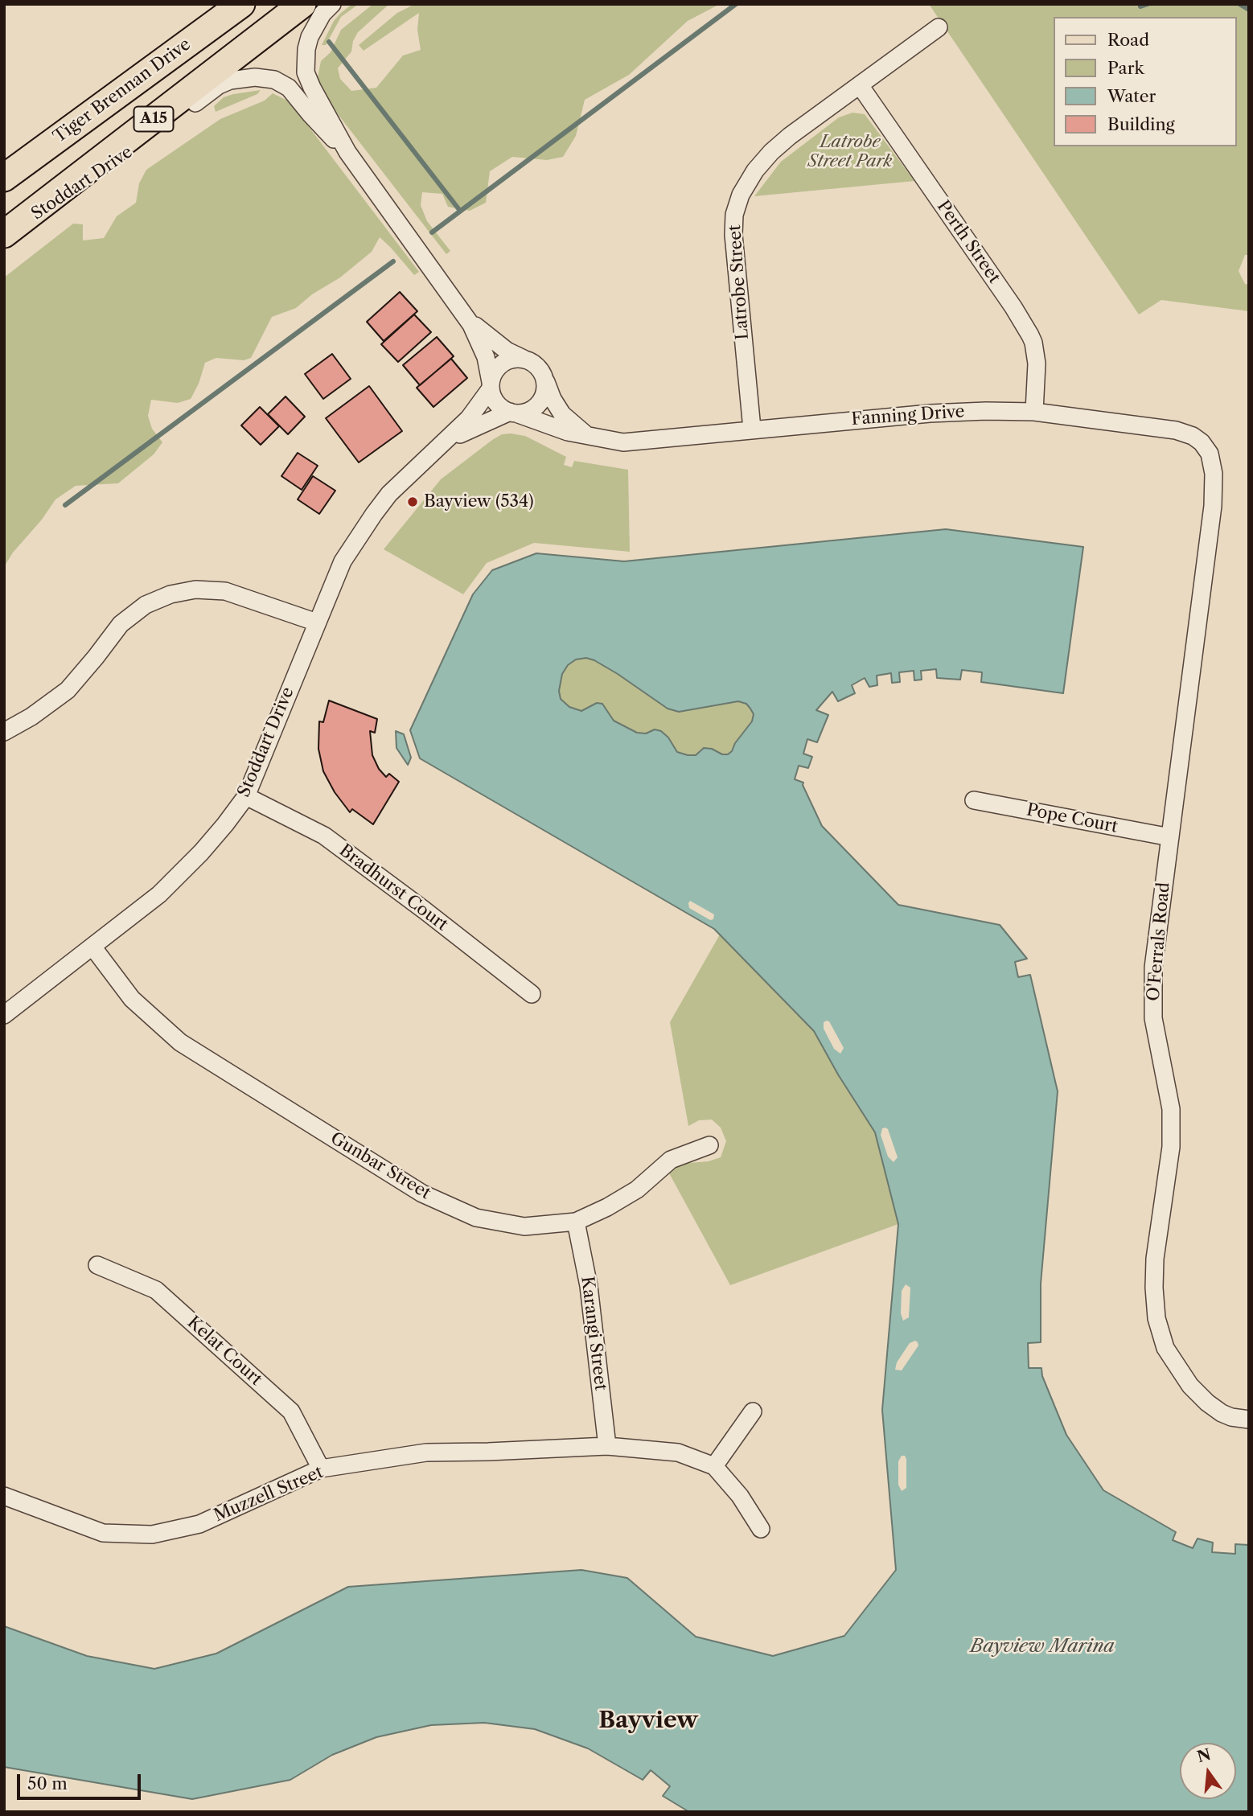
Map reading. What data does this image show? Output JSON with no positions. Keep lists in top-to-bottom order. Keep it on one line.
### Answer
{"streets":{"main road":["Tiger Brennan Drive","A15"],"street":["Stoddart Drive","Perth Street","Latrobe Street","Fanning Drive","Pope Court","Bradhurst Court","O'Ferrals Road","Gunbar Street","Karangi Street","Kelat Court","Muzzell Street"]},"crossings":[["A15","Stoddart Drive"],["Stoddart Drive","Fanning Drive"],["Stoddart Drive","Bradhurst Court"],["Stoddart Drive","Gunbar Street"],["Perth Street","Latrobe Street"],["Perth Street","Fanning Drive"],["Latrobe Street","Fanning Drive"],["Fanning Drive","O'Ferrals Road"],["Pope Court","O'Ferrals Road"],["Gunbar Street","Karangi Street"],["Karangi Street","Muzzell Street"],["Kelat Court","Muzzell Street"]],"districts":["Bayview"],"water":["Bayview Marina"],"parks":["Latrobe Street Park"],"places":["Bayview (534)"],"legend":["Road","Park","Water","Building"],"scale_bar":"50 m","north":"top"}
